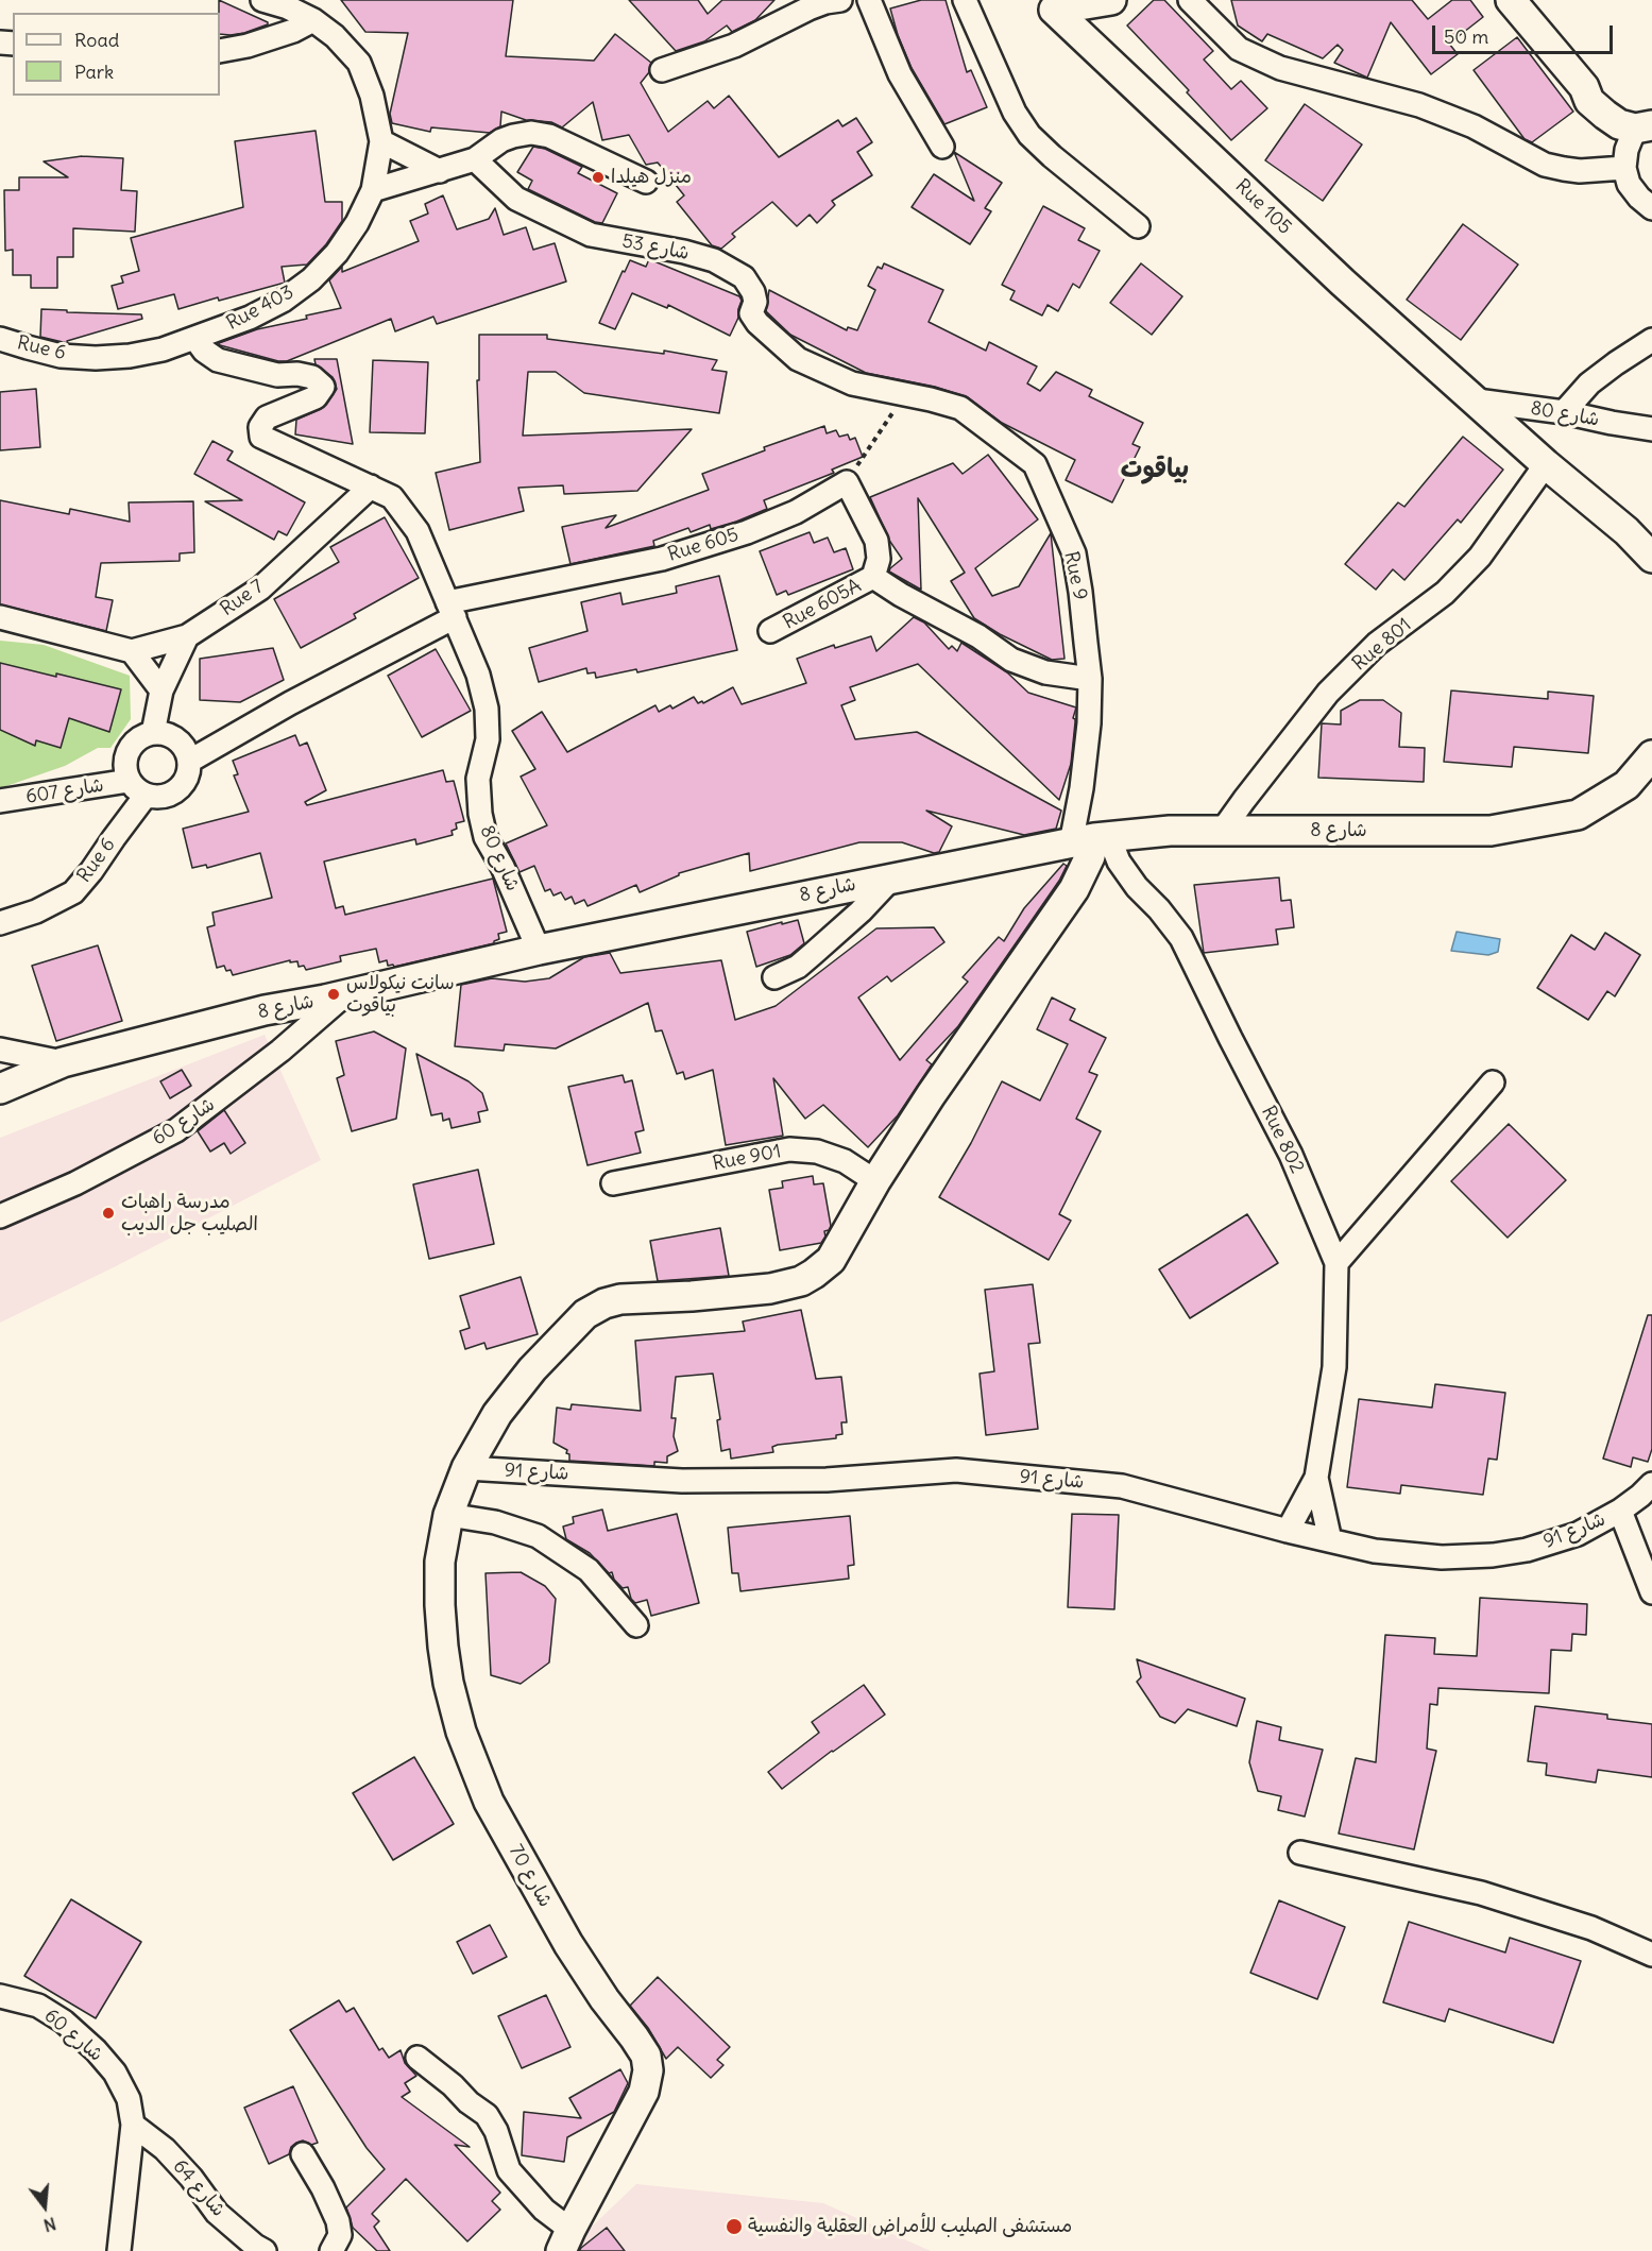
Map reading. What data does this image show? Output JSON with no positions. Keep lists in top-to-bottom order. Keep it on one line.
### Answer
{"streets":{"street":["Rue 105","شارع 53","Rue 403","Rue 6","شارع 80","Rue 605","Rue 9","Rue 7","Rue 605A","Rue 801","شارع 607","شارع 8","شارع 60","Rue 802","Rue 901","شارع 91","شارع 70","شارع 64"]},"crossings":[["Rue 105","شارع 80"],["شارع 53","Rue 9"],["Rue 403","Rue 6"],["Rue 403","شارع 80"],["Rue 6","شارع 80"],["Rue 6","Rue 605"],["Rue 6","شارع 607"],["شارع 80","Rue 605"],["شارع 80","Rue 7"],["شارع 80","شارع 8"],["Rue 605","شارع 607"],["Rue 9","شارع 8"],["Rue 9","Rue 802"],["Rue 9","شارع 70"],["Rue 801","شارع 8"],["شارع 8","شارع 60"],["شارع 8","Rue 802"],["شارع 8","شارع 70"],["شارع 60","شارع 64"],["Rue 802","شارع 91"],["Rue 802","شارع 70"],["Rue 901","شارع 70"],["شارع 91","شارع 70"]],"districts":["بياقوت"],"places":["منزل هيلدا","سانت نيكولاس بياقوت","مدرسة راهبات الصليب جل الديب","مستشفى الصليب للأمراض العقلية والنفسية"],"legend":["Road","Park"],"scale_bar":"50 m","north":"bottom"}
